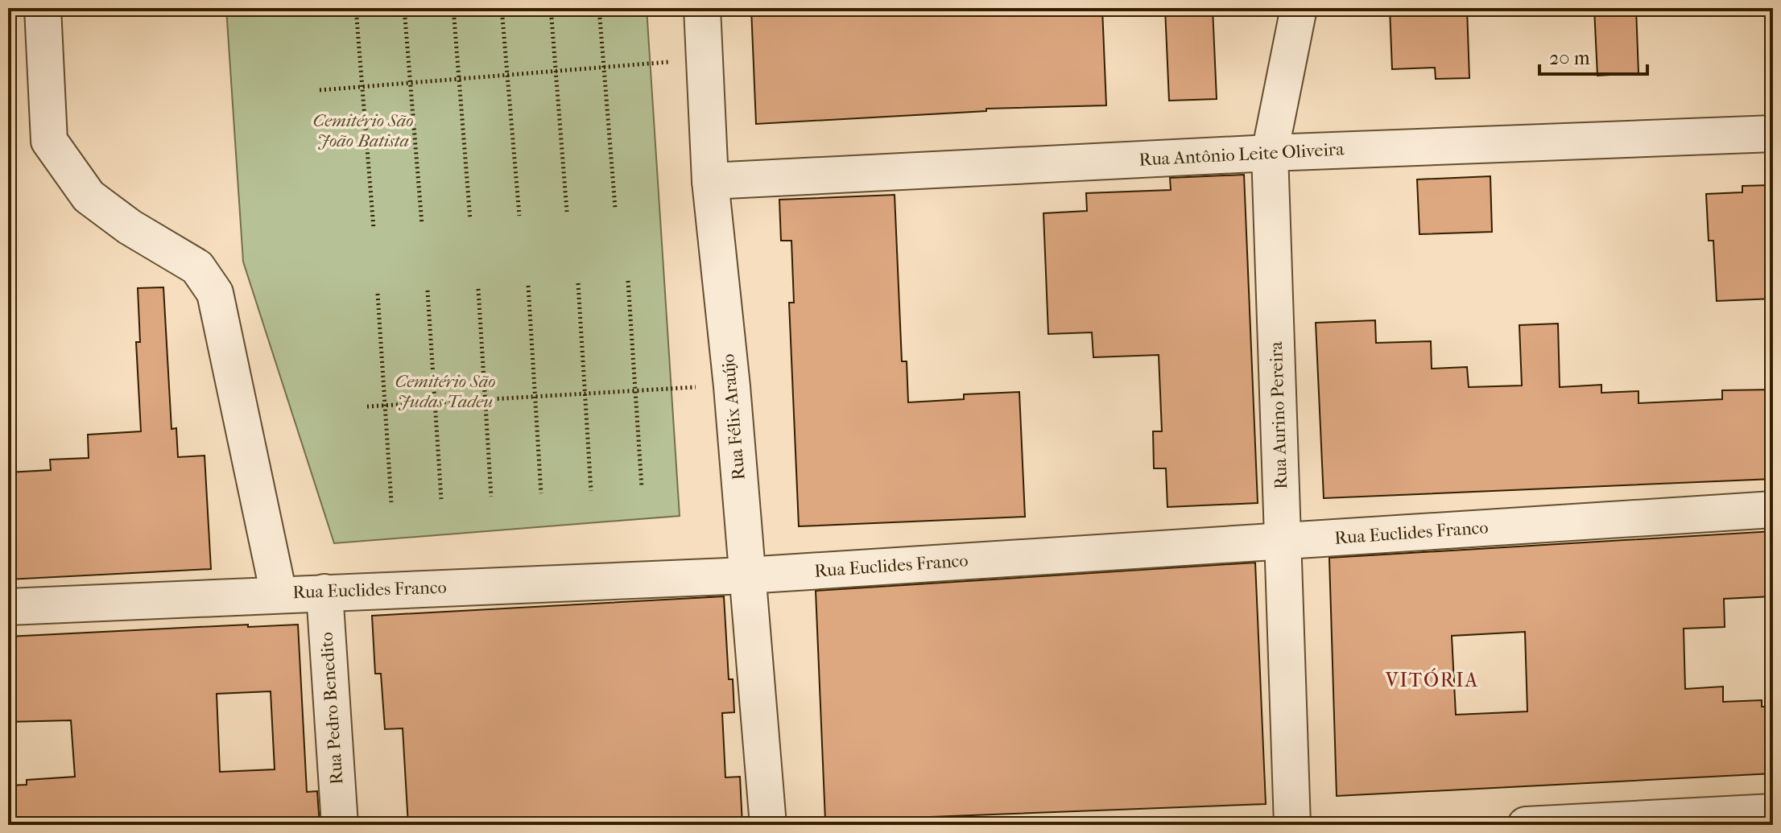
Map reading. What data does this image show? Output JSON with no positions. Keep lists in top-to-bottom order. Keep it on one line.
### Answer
{"streets":{"street":["Rua Antônio Leite Oliveira","Rua Aurino Pereira","Rua Félix Araújo","Rua Euclides Franco","Rua Pedro Benedito"]},"crossings":[["Rua Antônio Leite Oliveira","Rua Aurino Pereira"],["Rua Antônio Leite Oliveira","Rua Félix Araújo"],["Rua Aurino Pereira","Rua Euclides Franco"],["Rua Félix Araújo","Rua Euclides Franco"],["Rua Euclides Franco","Rua Pedro Benedito"]],"districts":["VITÓRIA"],"parks":["Cemitério São João Batista","Cemitério São Judas Tadeu"],"scale_bar":"20 m"}
